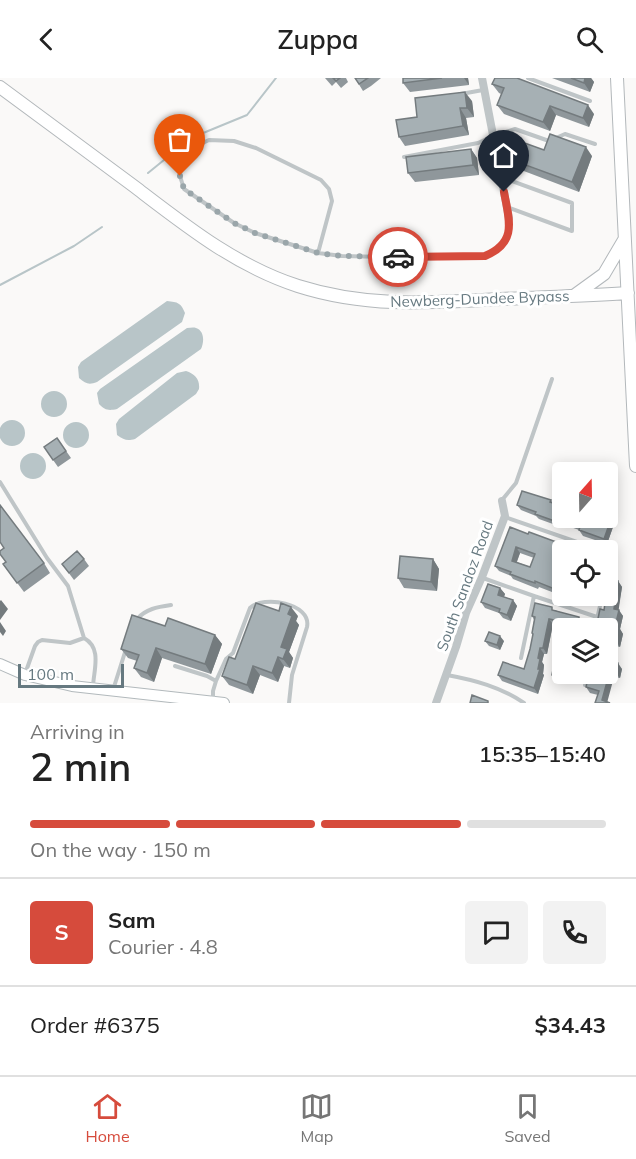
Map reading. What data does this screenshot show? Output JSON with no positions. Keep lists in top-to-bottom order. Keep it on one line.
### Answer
{"streets":{"highway":["Newberg-Dundee Bypass"],"street":["South Sandoz Road"]},"scale_bar":"100 m","north":"top","page":{"header":"Zuppa","scale":"100 m","heading":["2 min","Arriving in","15:35–15:40"],"panel":["Sam","Courier · 4.8","Order #6375","$34.43"],"bar":"On the way · 150 m","round":"S","tabs":["Home","Map","Saved"]}}
